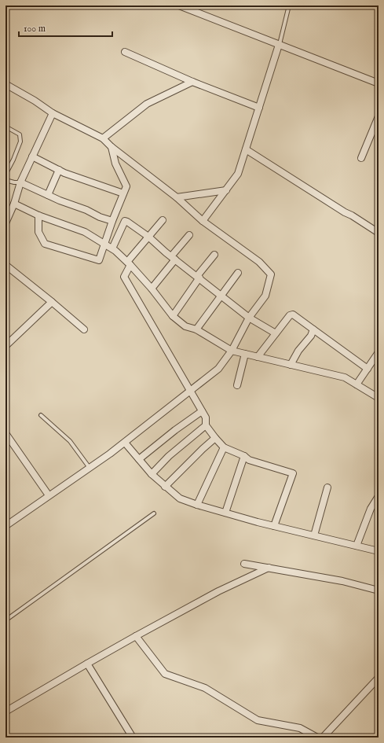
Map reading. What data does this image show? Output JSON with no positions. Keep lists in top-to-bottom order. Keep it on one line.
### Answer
{"scale_bar":"100 m"}
